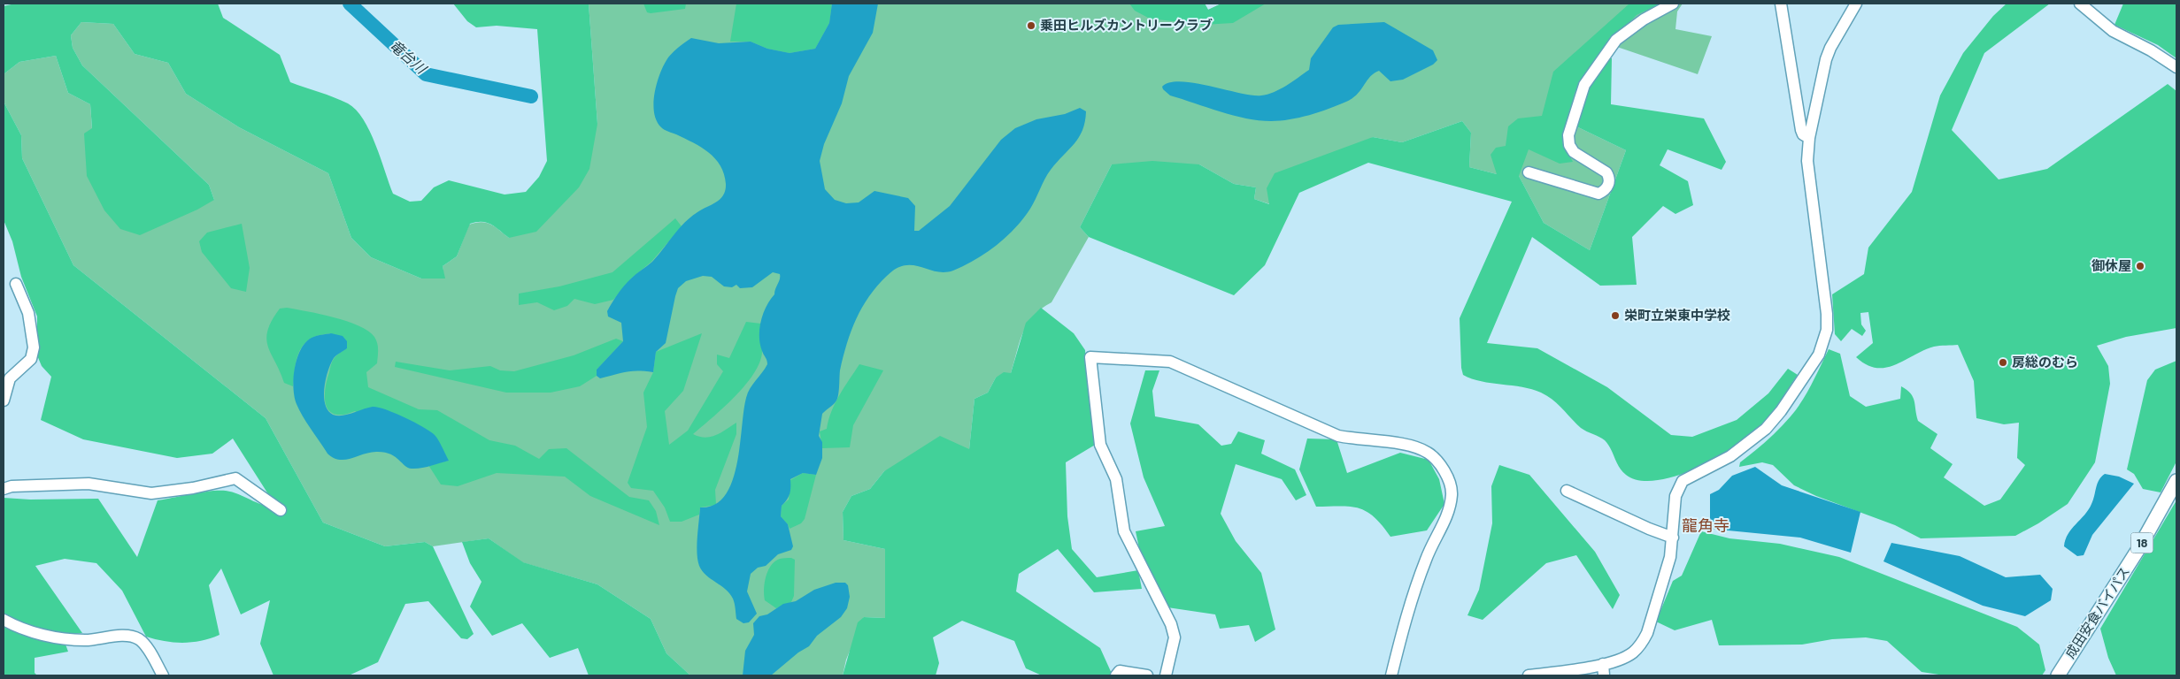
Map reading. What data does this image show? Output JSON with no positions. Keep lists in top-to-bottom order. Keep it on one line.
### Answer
{"streets":{"main road":["18","成田安食バイパス"]},"districts":["龍角寺"],"water":["竜台川"],"places":["乗田ヒルズカントリークラブ","御休屋","栄町立栄東中学校","房総のむら"]}
